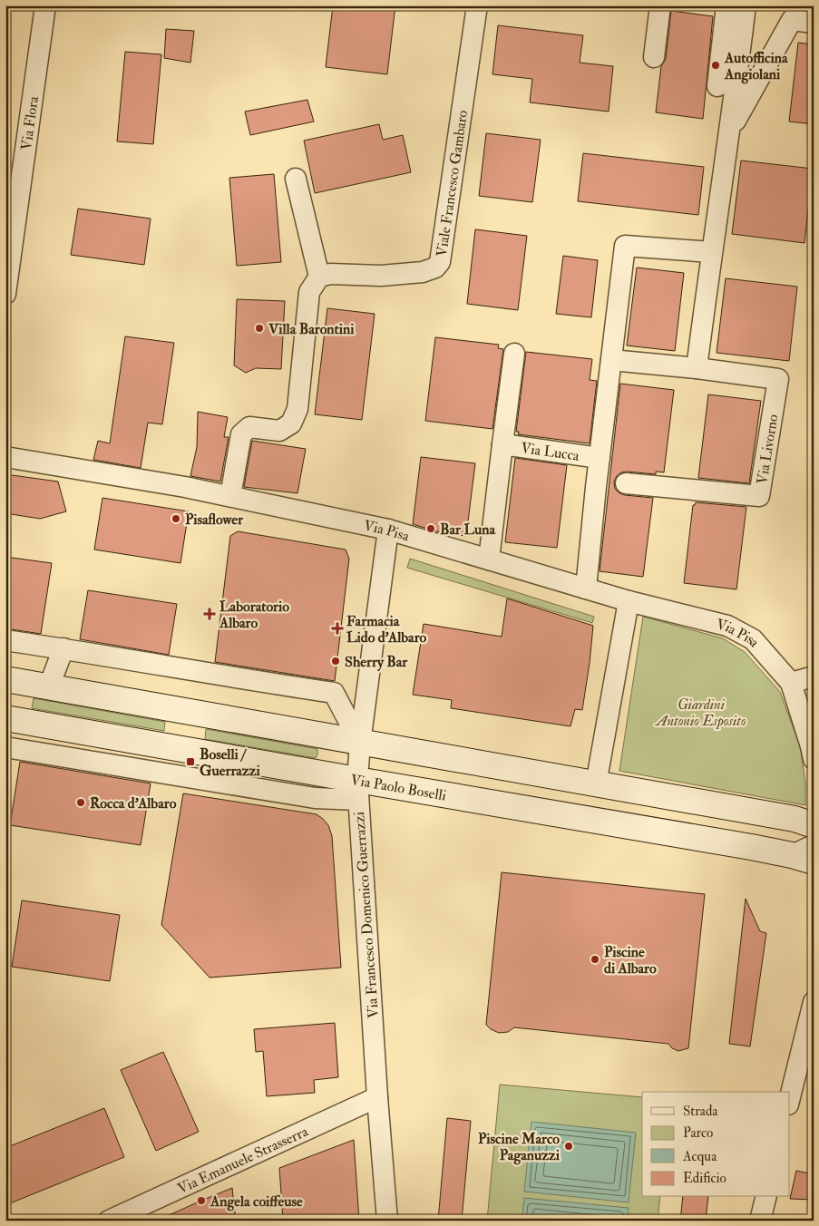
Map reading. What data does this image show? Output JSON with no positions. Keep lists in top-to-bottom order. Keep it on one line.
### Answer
{"streets":{"main road":["Via Paolo Boselli"],"street":["Via Flora","Viale Francesco Gambaro","Via Livorno","Via Lucca","Via Pisa","Via Francesco Domenico Guerrazzi","Via Emanuele Strasserra"]},"crossings":[["Via Lucca","Via Pisa"],["Via Pisa","Via Francesco Domenico Guerrazzi"],["Via Paolo Boselli","Via Francesco Domenico Guerrazzi"],["Via Francesco Domenico Guerrazzi","Via Emanuele Strasserra"]],"parks":["Giardini Antonio Esposito"],"places":{"other":["Autofficina Angiolani","Villa Barontini","Pisaflower","Bar Luna","Sherry Bar","Rocca d'Albaro","Piscine di Albaro","Piscine Marco Paganuzzi","Angela coiffeuse"],"health":["Laboratorio Albaro","Farmacia Lido d'Albaro"],"transit":["Boselli / Guerrazzi"]},"legend":["Strada","Parco","Acqua","Edificio"]}
